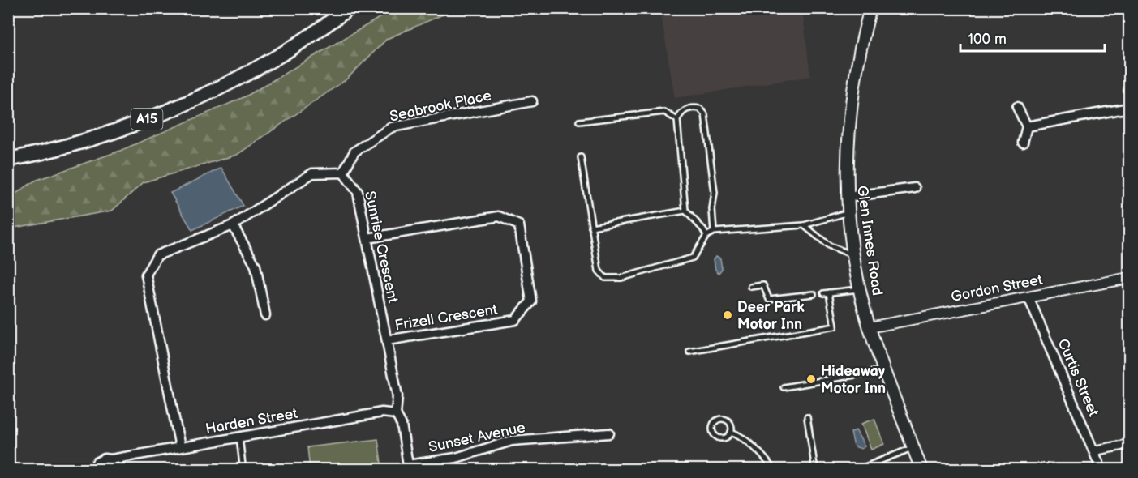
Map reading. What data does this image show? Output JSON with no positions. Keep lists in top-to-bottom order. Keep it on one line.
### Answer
{"streets":{"highway":["A15"],"main road":["Glen Innes Road"],"street":["Seabrook Place","Sunrise Crescent","Gordon Street","Frizell Crescent","Curtis Street","Harden Street","Sunset Avenue"]},"crossings":[["Seabrook Place","Sunrise Crescent"],["Glen Innes Road","Gordon Street"],["Sunrise Crescent","Frizell Crescent"],["Sunrise Crescent","Harden Street"],["Sunrise Crescent","Sunset Avenue"],["Gordon Street","Curtis Street"]],"places":["Deer Park Motor Inn","Hideaway Motor Inn"],"scale_bar":"100 m"}
